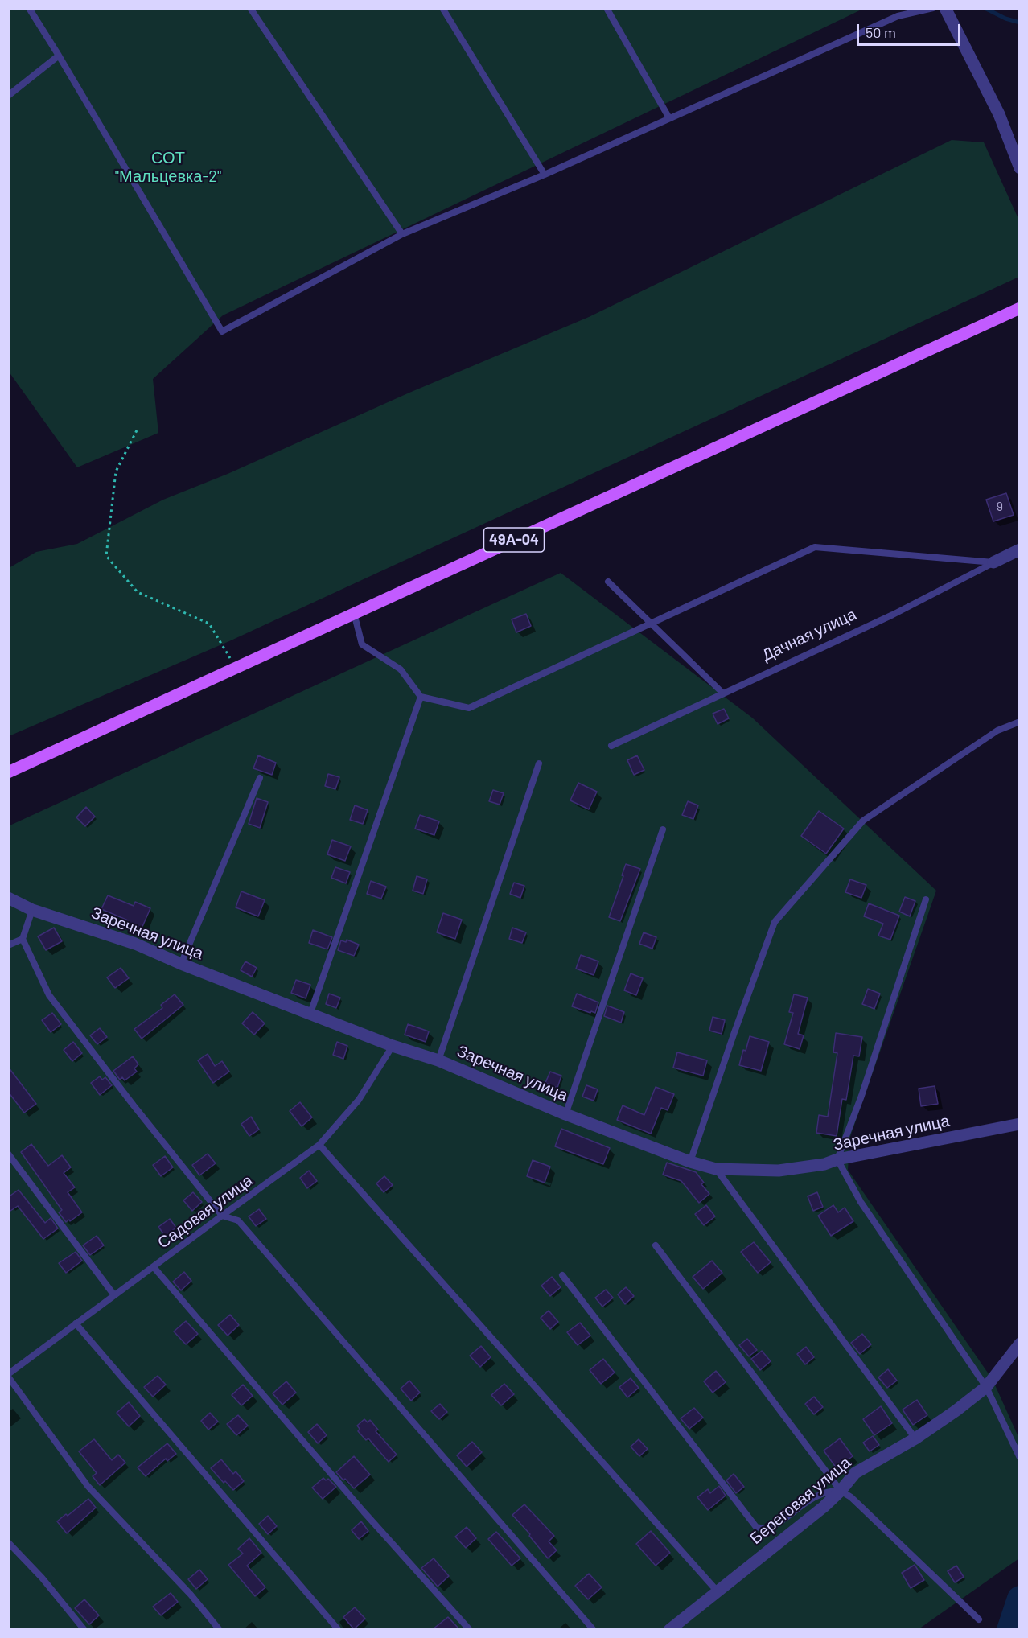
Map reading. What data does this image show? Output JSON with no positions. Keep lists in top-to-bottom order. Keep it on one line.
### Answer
{"streets":{"main road":["49А-04"],"street":["Дачная улица","Заречная улица","Береговая улица"],"lane":["Садовая улица"]},"crossings":[["Заречная улица","Садовая улица"]],"parks":["СОТ \"Мальцевка-2\""],"house_numbers":["9"],"scale_bar":"50 m"}
